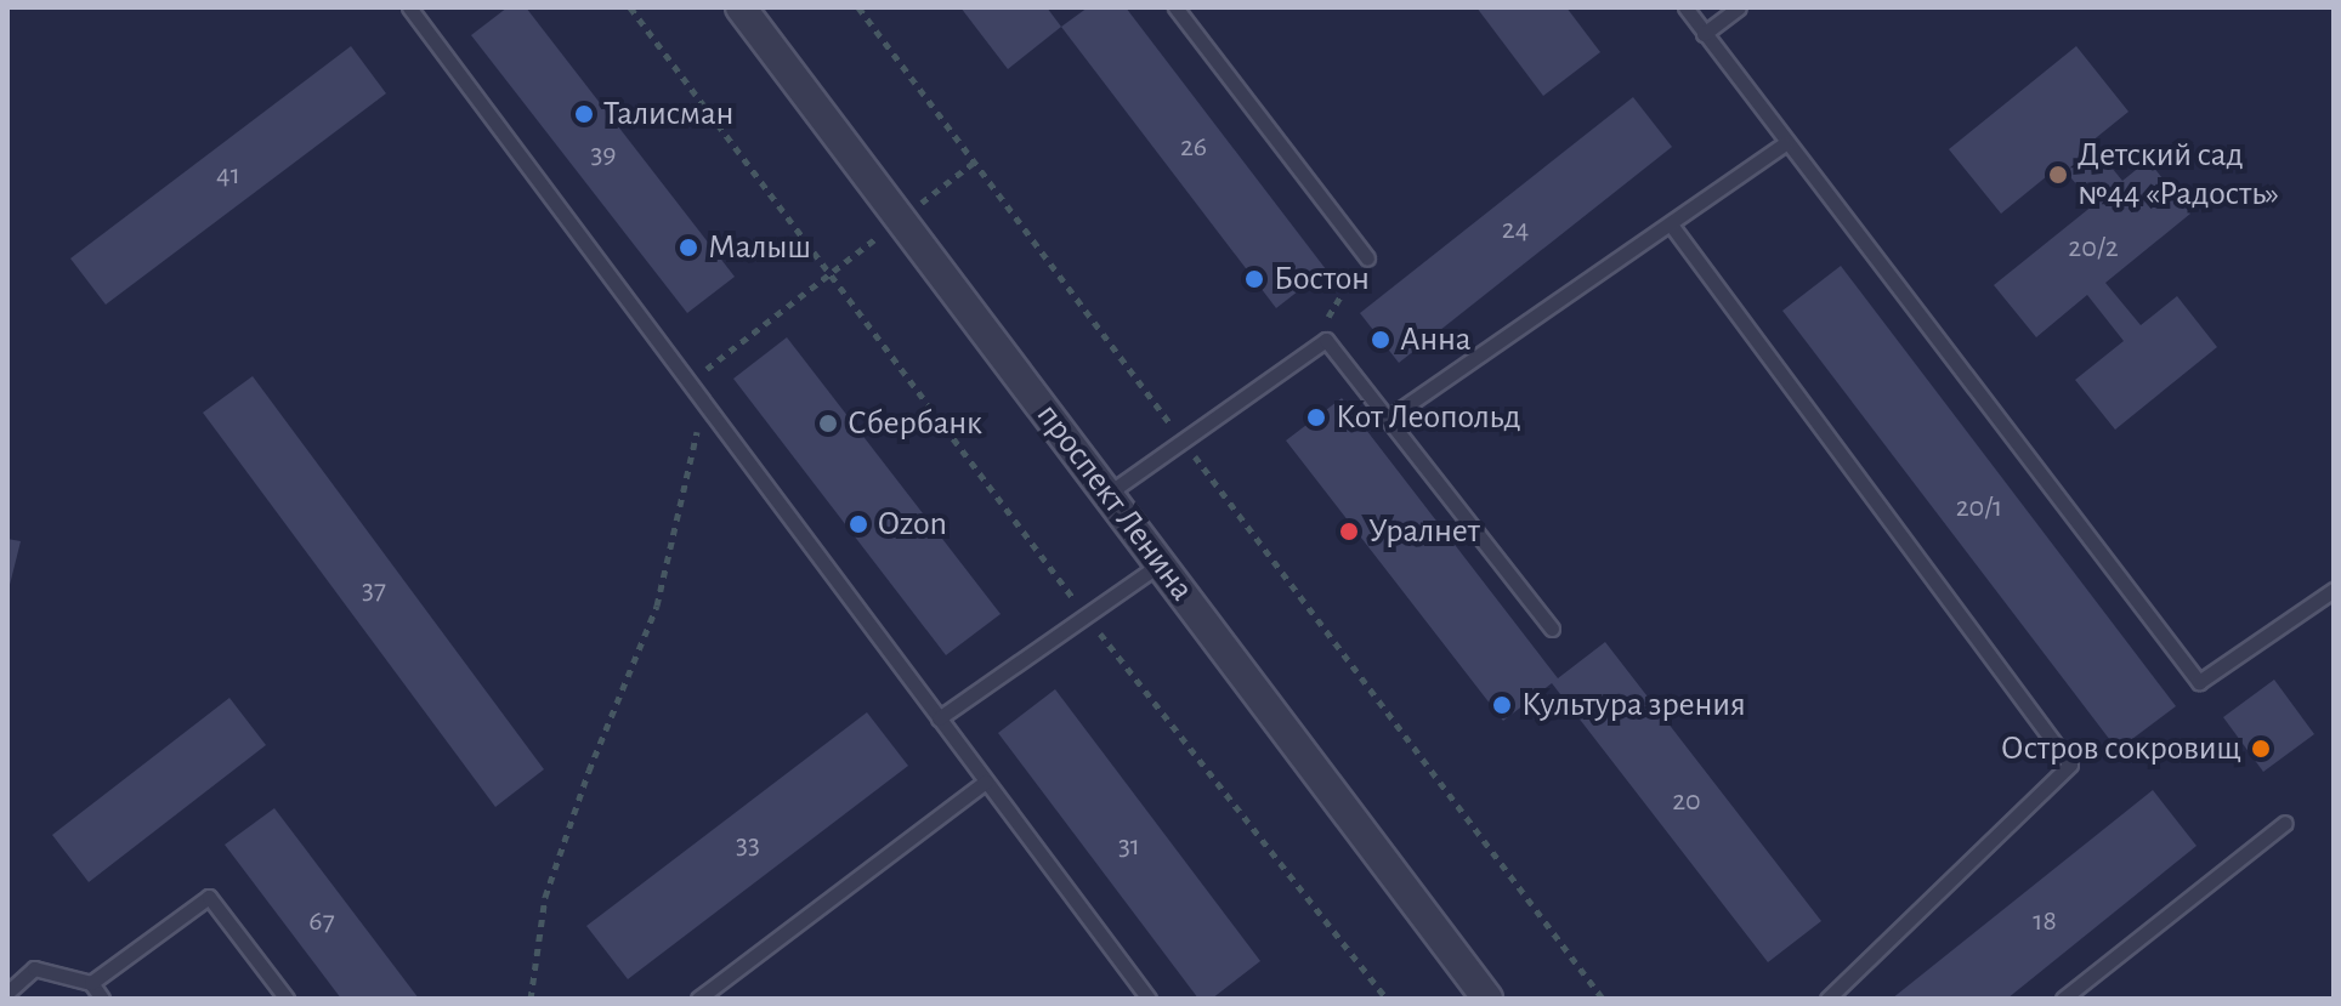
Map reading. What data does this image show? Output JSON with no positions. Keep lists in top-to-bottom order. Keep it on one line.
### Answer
{"streets":{"street":["проспект Ленина"]},"places":["Талисман","Детский сад №44 «Радость»","Малыш","Бостон","Анна","Кот Леопольд","Сбербанк","Ozon","Уралнет","Культура зрения","Остров сокровищ"],"house_numbers":["26","39","41","24","20/2","20/1","37","20","33","31","67","18"]}
